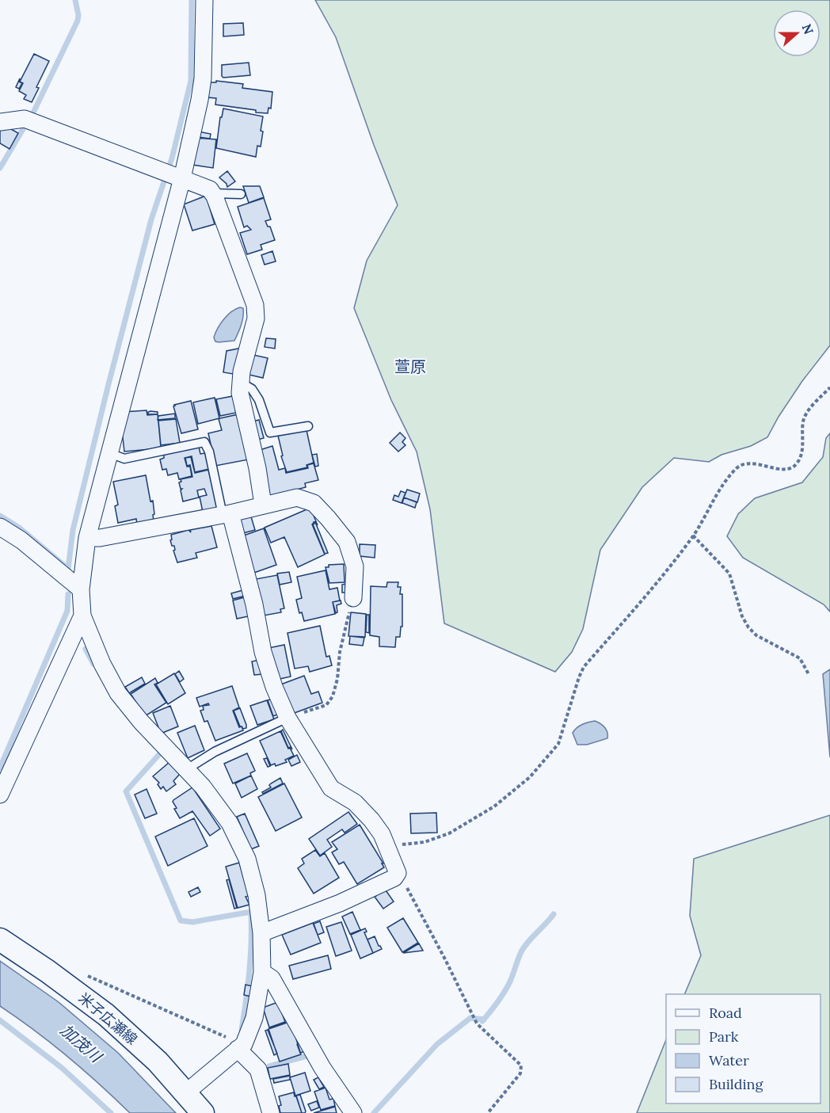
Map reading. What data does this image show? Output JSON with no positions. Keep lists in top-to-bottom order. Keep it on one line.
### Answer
{"streets":{"main road":["米子広瀬線"]},"districts":["萱原"],"water":["加茂川"],"legend":["Road","Park","Water","Building"],"north":"right"}
